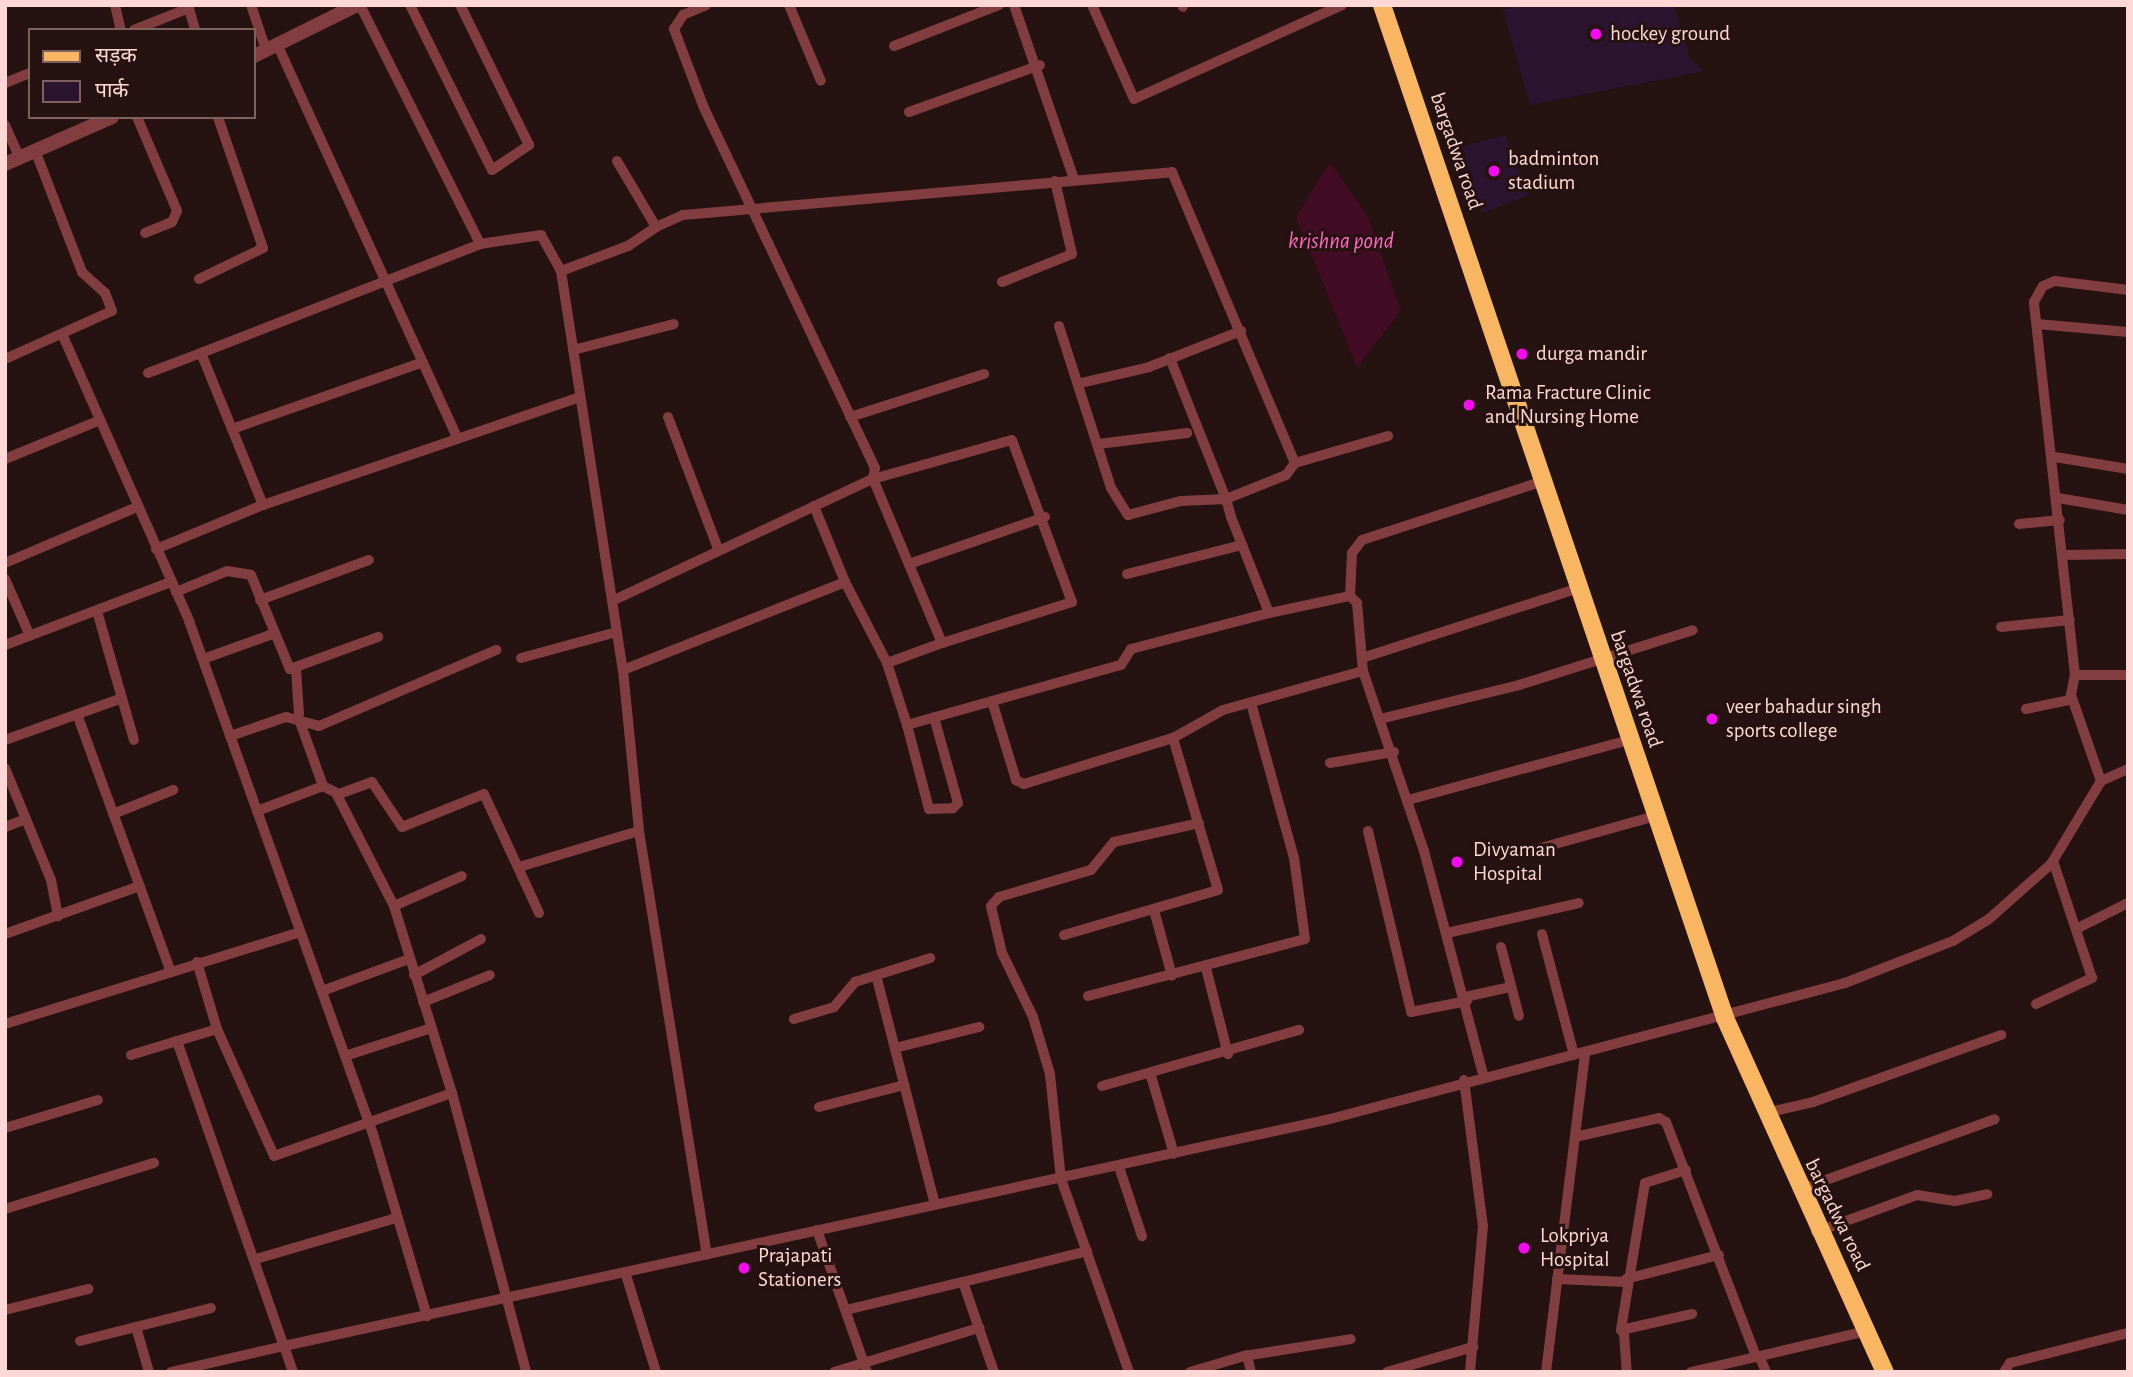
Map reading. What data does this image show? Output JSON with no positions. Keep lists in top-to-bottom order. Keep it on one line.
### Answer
{"streets":{"main road":["bargadwa road"]},"water":["krishna pond"],"places":["hockey ground","badminton stadium","durga mandir","Rama Fracture Clinic and Nursing Home","veer bahadur singh sports college","Divyaman Hospital","Lokpriya Hospital","Prajapati Stationers"],"legend":["सड़क","पार्क"]}
